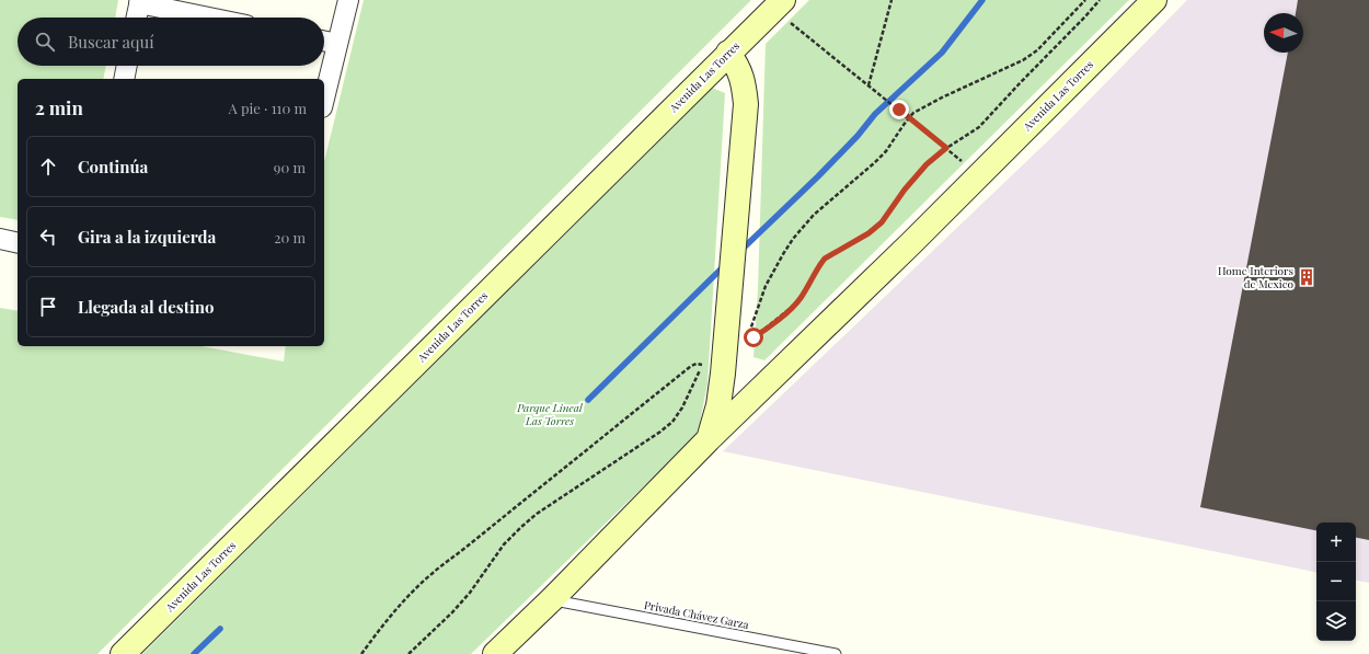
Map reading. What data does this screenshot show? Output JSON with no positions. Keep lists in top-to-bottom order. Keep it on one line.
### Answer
{"streets":{"street":["Avenida Las Torres"],"lane":["Privada Chávez Garza"]},"crossings":[["Avenida Las Torres","Privada Chávez Garza"]],"parks":["Parque Lineal Las Torres"],"places":{"building":["Home Interiors de Mexico"]},"north":"left","page":{"search":"Buscar aquí","heading":["2 min","A pie · 110 m"],"list":[["Continúa","90 m"],["Gira a la izquierda","20 m"],"Llegada al destino"],"map_buttons":["+","−"]}}
